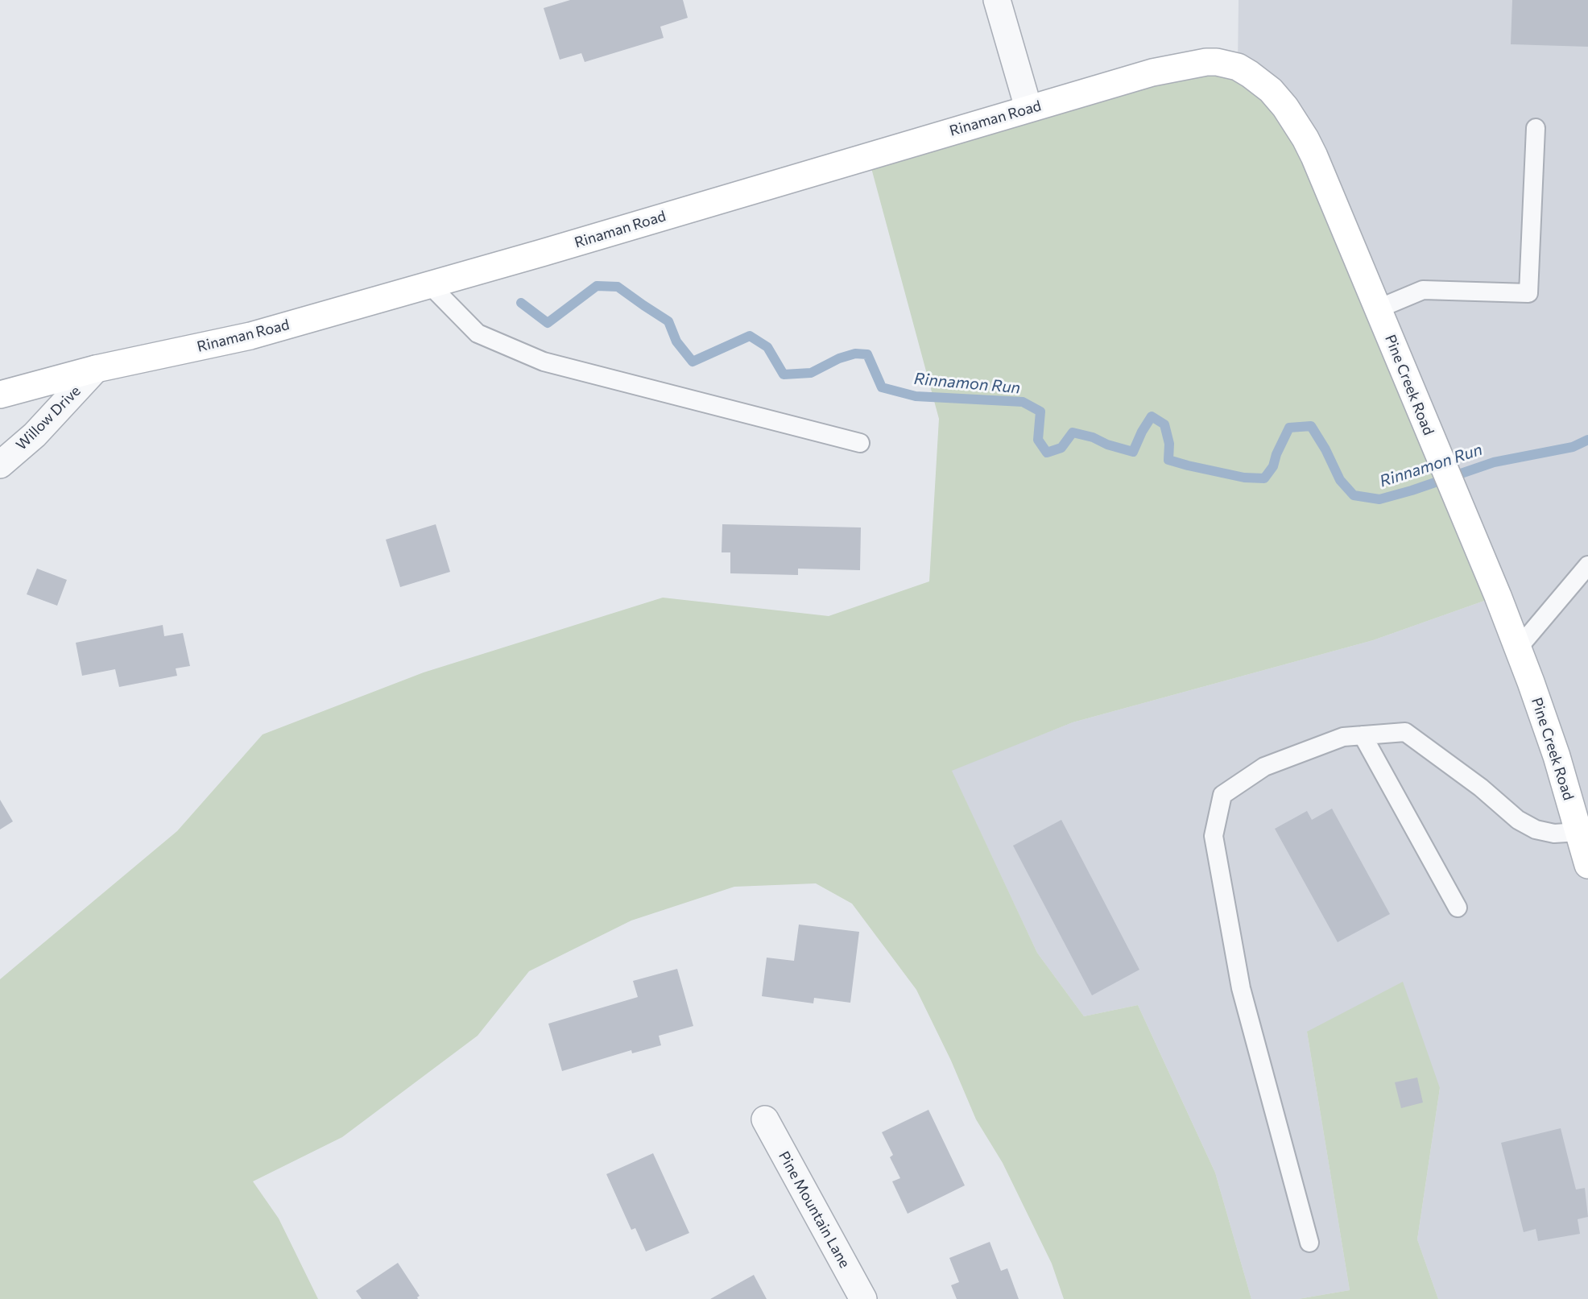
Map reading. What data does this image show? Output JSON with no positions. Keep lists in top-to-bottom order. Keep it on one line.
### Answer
{"streets":{"street":["Rinaman Road","Pine Creek Road","Willow Drive","Pine Mountain Lane"]},"crossings":[["Rinaman Road","Pine Creek Road"],["Rinaman Road","Willow Drive"]],"water":["Rinnamon Run"]}
